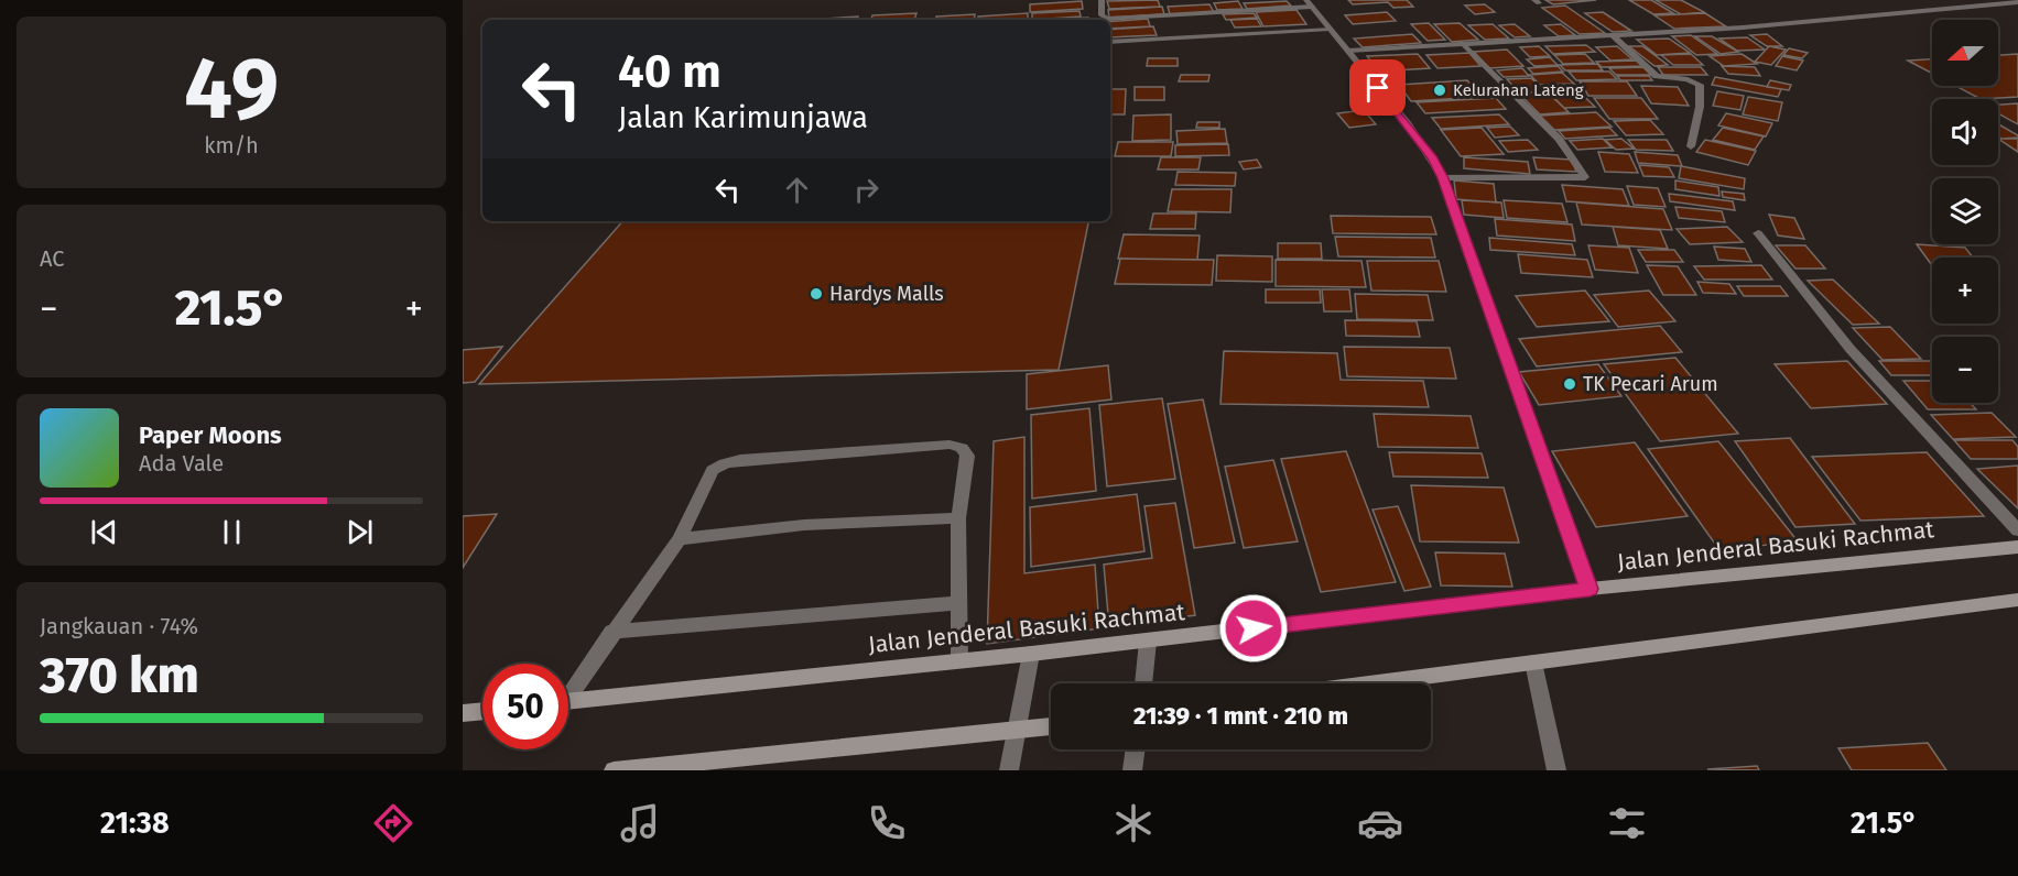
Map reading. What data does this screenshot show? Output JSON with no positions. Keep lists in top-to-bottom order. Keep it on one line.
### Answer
{"streets":{"main road":["Jalan Jenderal Basuki Rachmat"]},"places":["Kelurahan Lateng","Hardys Malls","TK Pecari Arum"],"north":"left","page":{"tile":[["49","km/h"],"AC",["Jangkauan · 74%","370 km"]],"map_buttons":["+","−"],"turn":["40 m","Jalan Karimunjawa"],"heat":["−","21.5°","+"],"song":["Paper Moons","Ada Vale"],"limit":"50","trip":"21:39 · 1 mnt · 210 m","tabs":["21:38","21.5°"]}}
